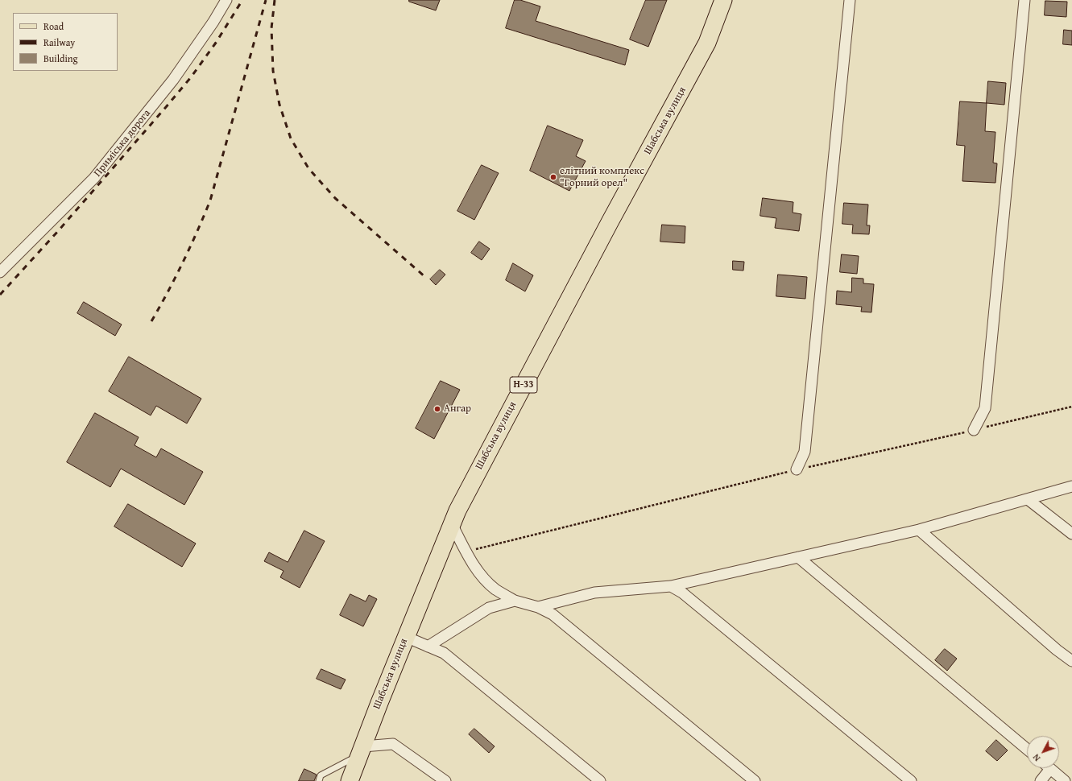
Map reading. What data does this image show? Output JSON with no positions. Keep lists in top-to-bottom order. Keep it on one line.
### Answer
{"streets":{"main road":["Шабська вулиця","Н-33"],"street":["Приміська дорога"]},"places":["елітний комплекс \"Горний орел\"","Ангар"],"legend":["Road","Railway","Building"],"north":"bottom left"}
